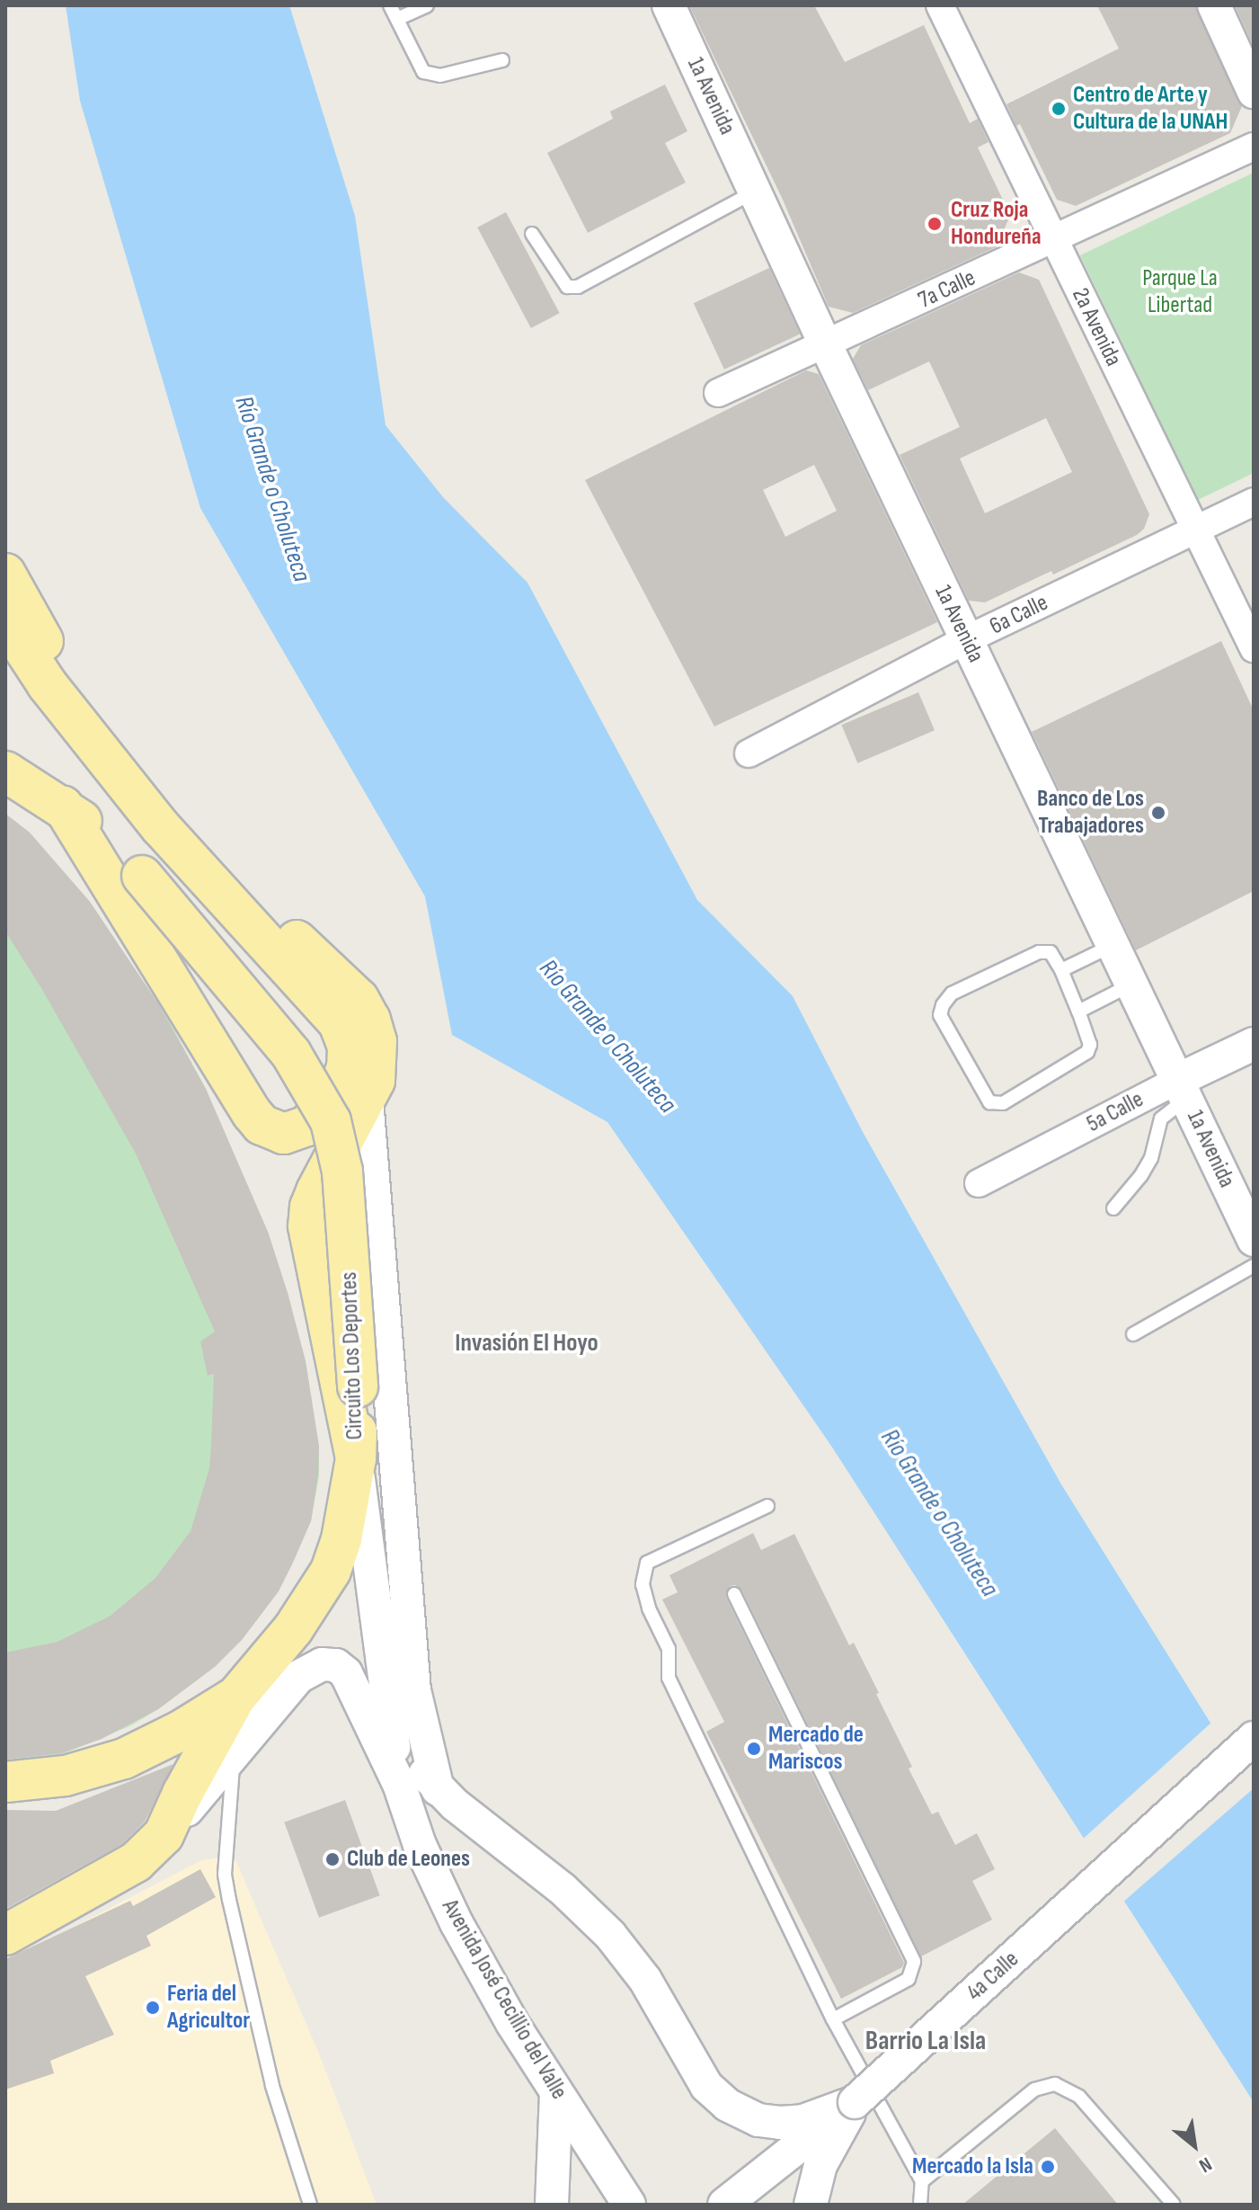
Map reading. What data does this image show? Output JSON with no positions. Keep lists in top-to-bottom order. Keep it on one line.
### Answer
{"streets":{"main road":["Circuito Los Deportes"],"street":["1a Avenida","7a Calle","2a Avenida","6a Calle","5a Calle","4a Calle","Avenida José Cecillio del Valle"]},"crossings":[["1a Avenida","7a Calle"],["1a Avenida","6a Calle"],["1a Avenida","5a Calle"],["7a Calle","2a Avenida"],["2a Avenida","6a Calle"],["Circuito Los Deportes","Avenida José Cecillio del Valle"]],"districts":["Invasión El Hoyo","Barrio La Isla"],"water":["Río Grande o Choluteca"],"parks":["Parque La Libertad"],"places":["Centro de Arte y Cultura de la UNAH","Cruz Roja Hondureña","Banco de Los Trabajadores","Mercado de Mariscos","Club de Leones","Feria del Agricultor","Mercado la Isla"],"north":"bottom right"}
